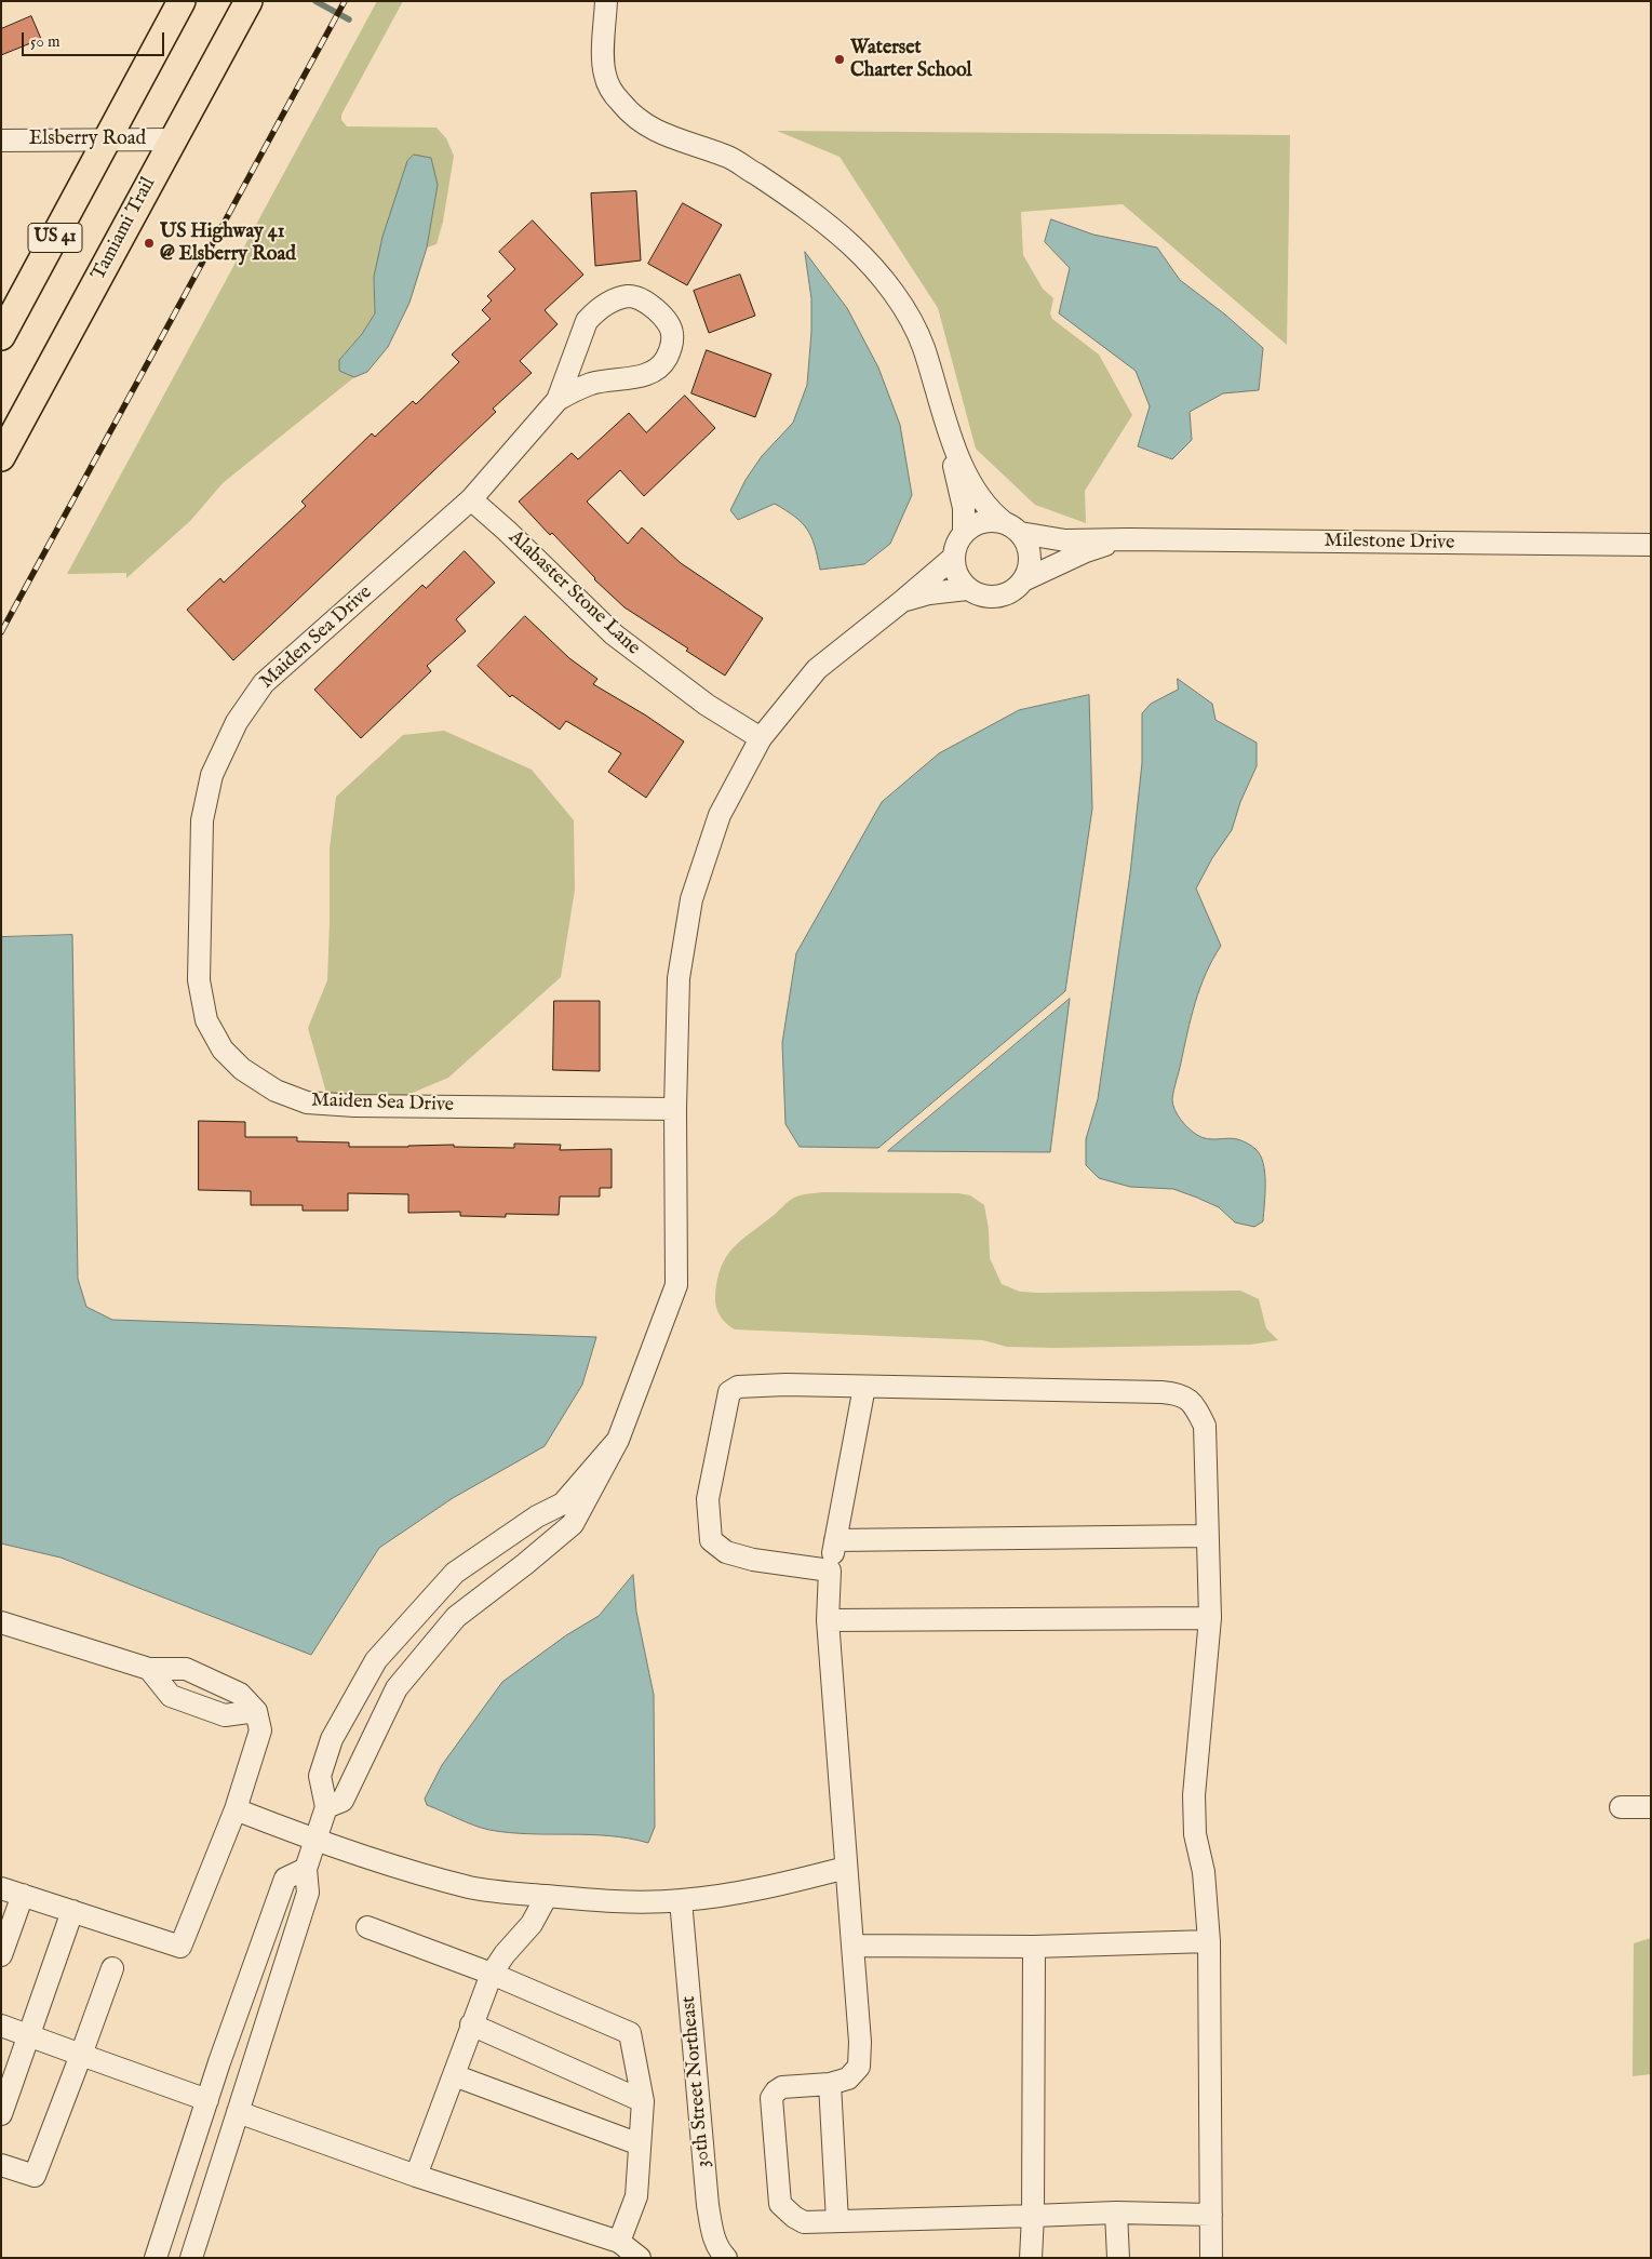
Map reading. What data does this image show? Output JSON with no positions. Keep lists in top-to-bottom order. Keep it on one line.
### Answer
{"streets":{"main road":["Tamiami Trail","US 41"],"street":["Elsberry Road","Milestone Drive","Alabaster Stone Lane","Maiden Sea Drive","30th Street Northeast"]},"crossings":[["Elsberry Road","Tamiami Trail"],["Elsberry Road","US 41"],["Alabaster Stone Lane","Maiden Sea Drive"]],"places":["Waterset Charter School","US Highway 41 @ Elsberry Road"],"scale_bar":"50 m"}
